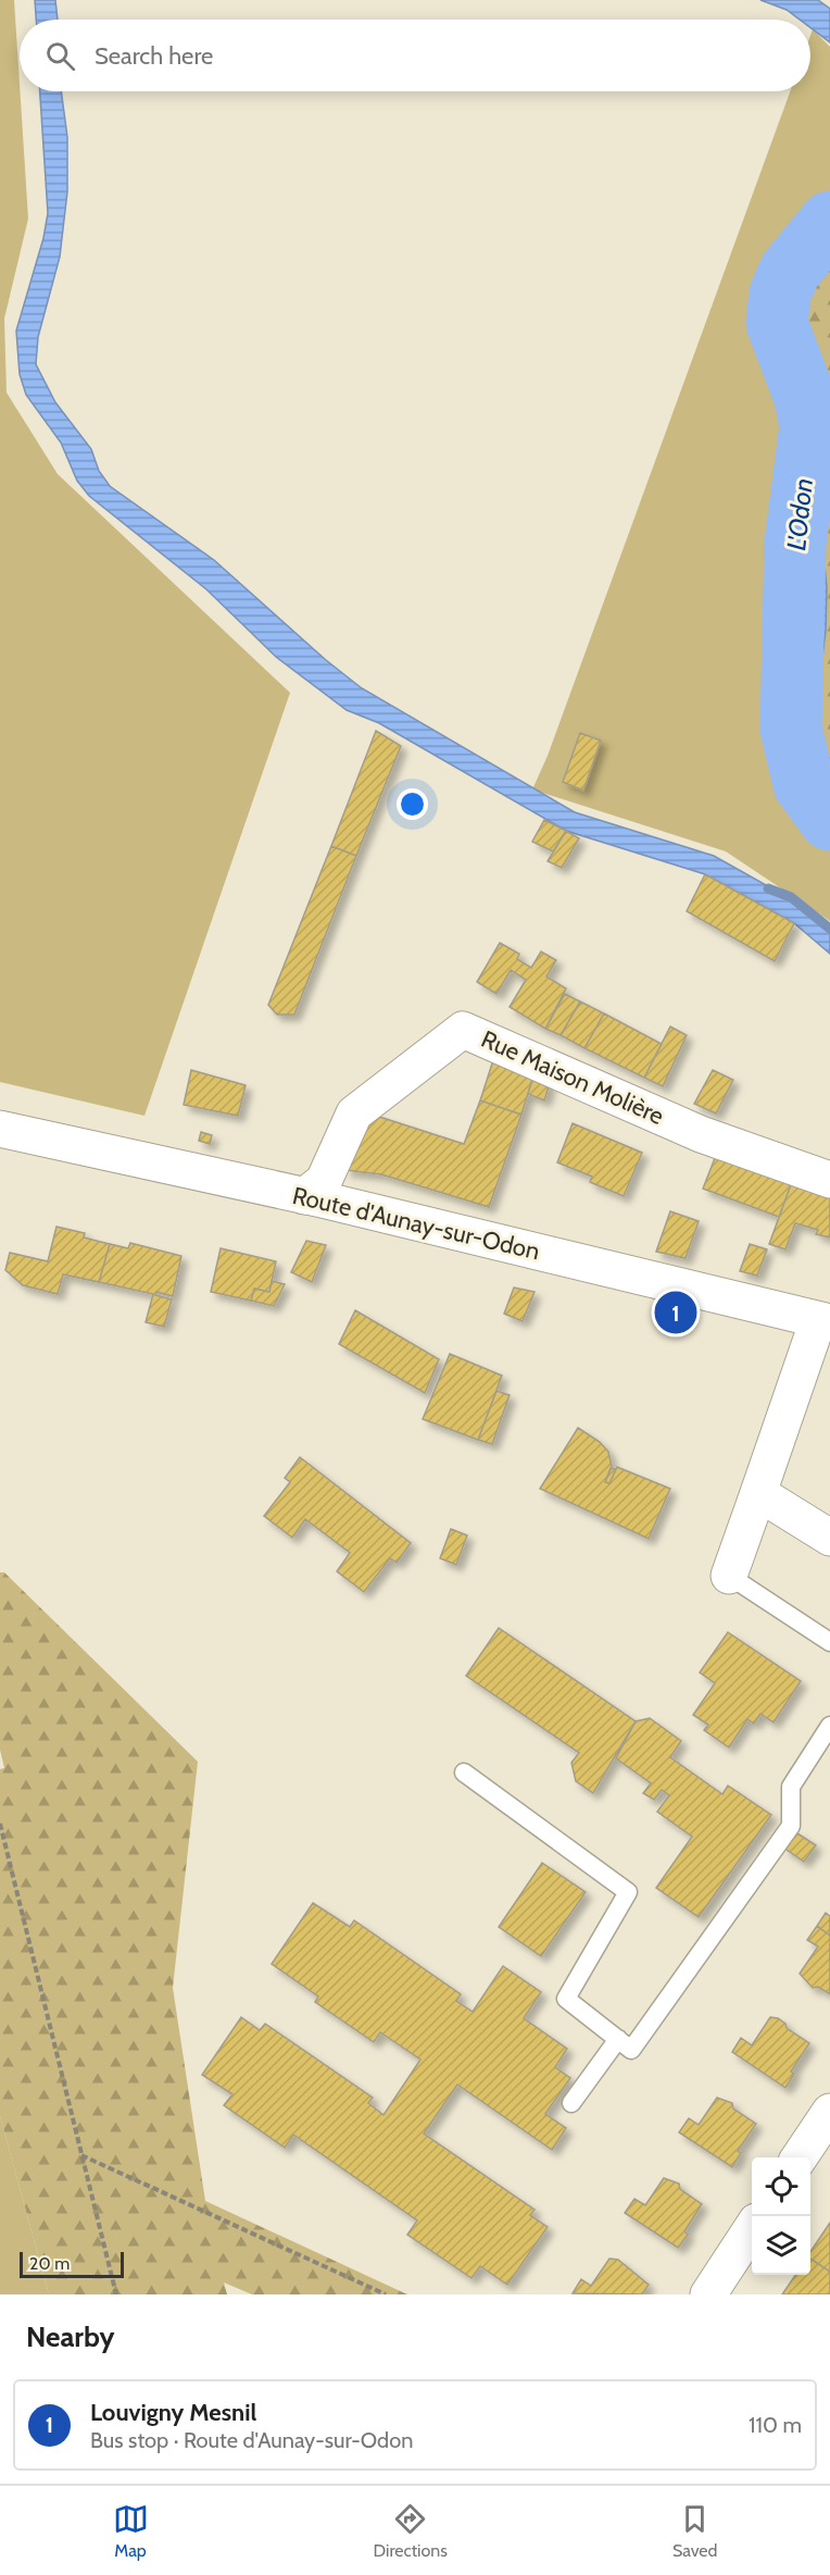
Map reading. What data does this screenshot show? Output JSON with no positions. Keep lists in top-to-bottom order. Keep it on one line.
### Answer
{"streets":{"street":["Rue Maison Molière","Route d'Aunay-sur-Odon"]},"crossings":[["Rue Maison Molière","Route d'Aunay-sur-Odon"]],"water":["L'Odon"],"scale_bar":"20 m","page":{"search":"Search here","pins":"1","scale":"20 m","heading":"Nearby","list":[{"mark":"1","name":"Louvigny Mesnil","note":"Bus stop · Route d'Aunay-sur-Odon","value":"110 m"}],"nav":["Map","Directions","Saved"]}}
